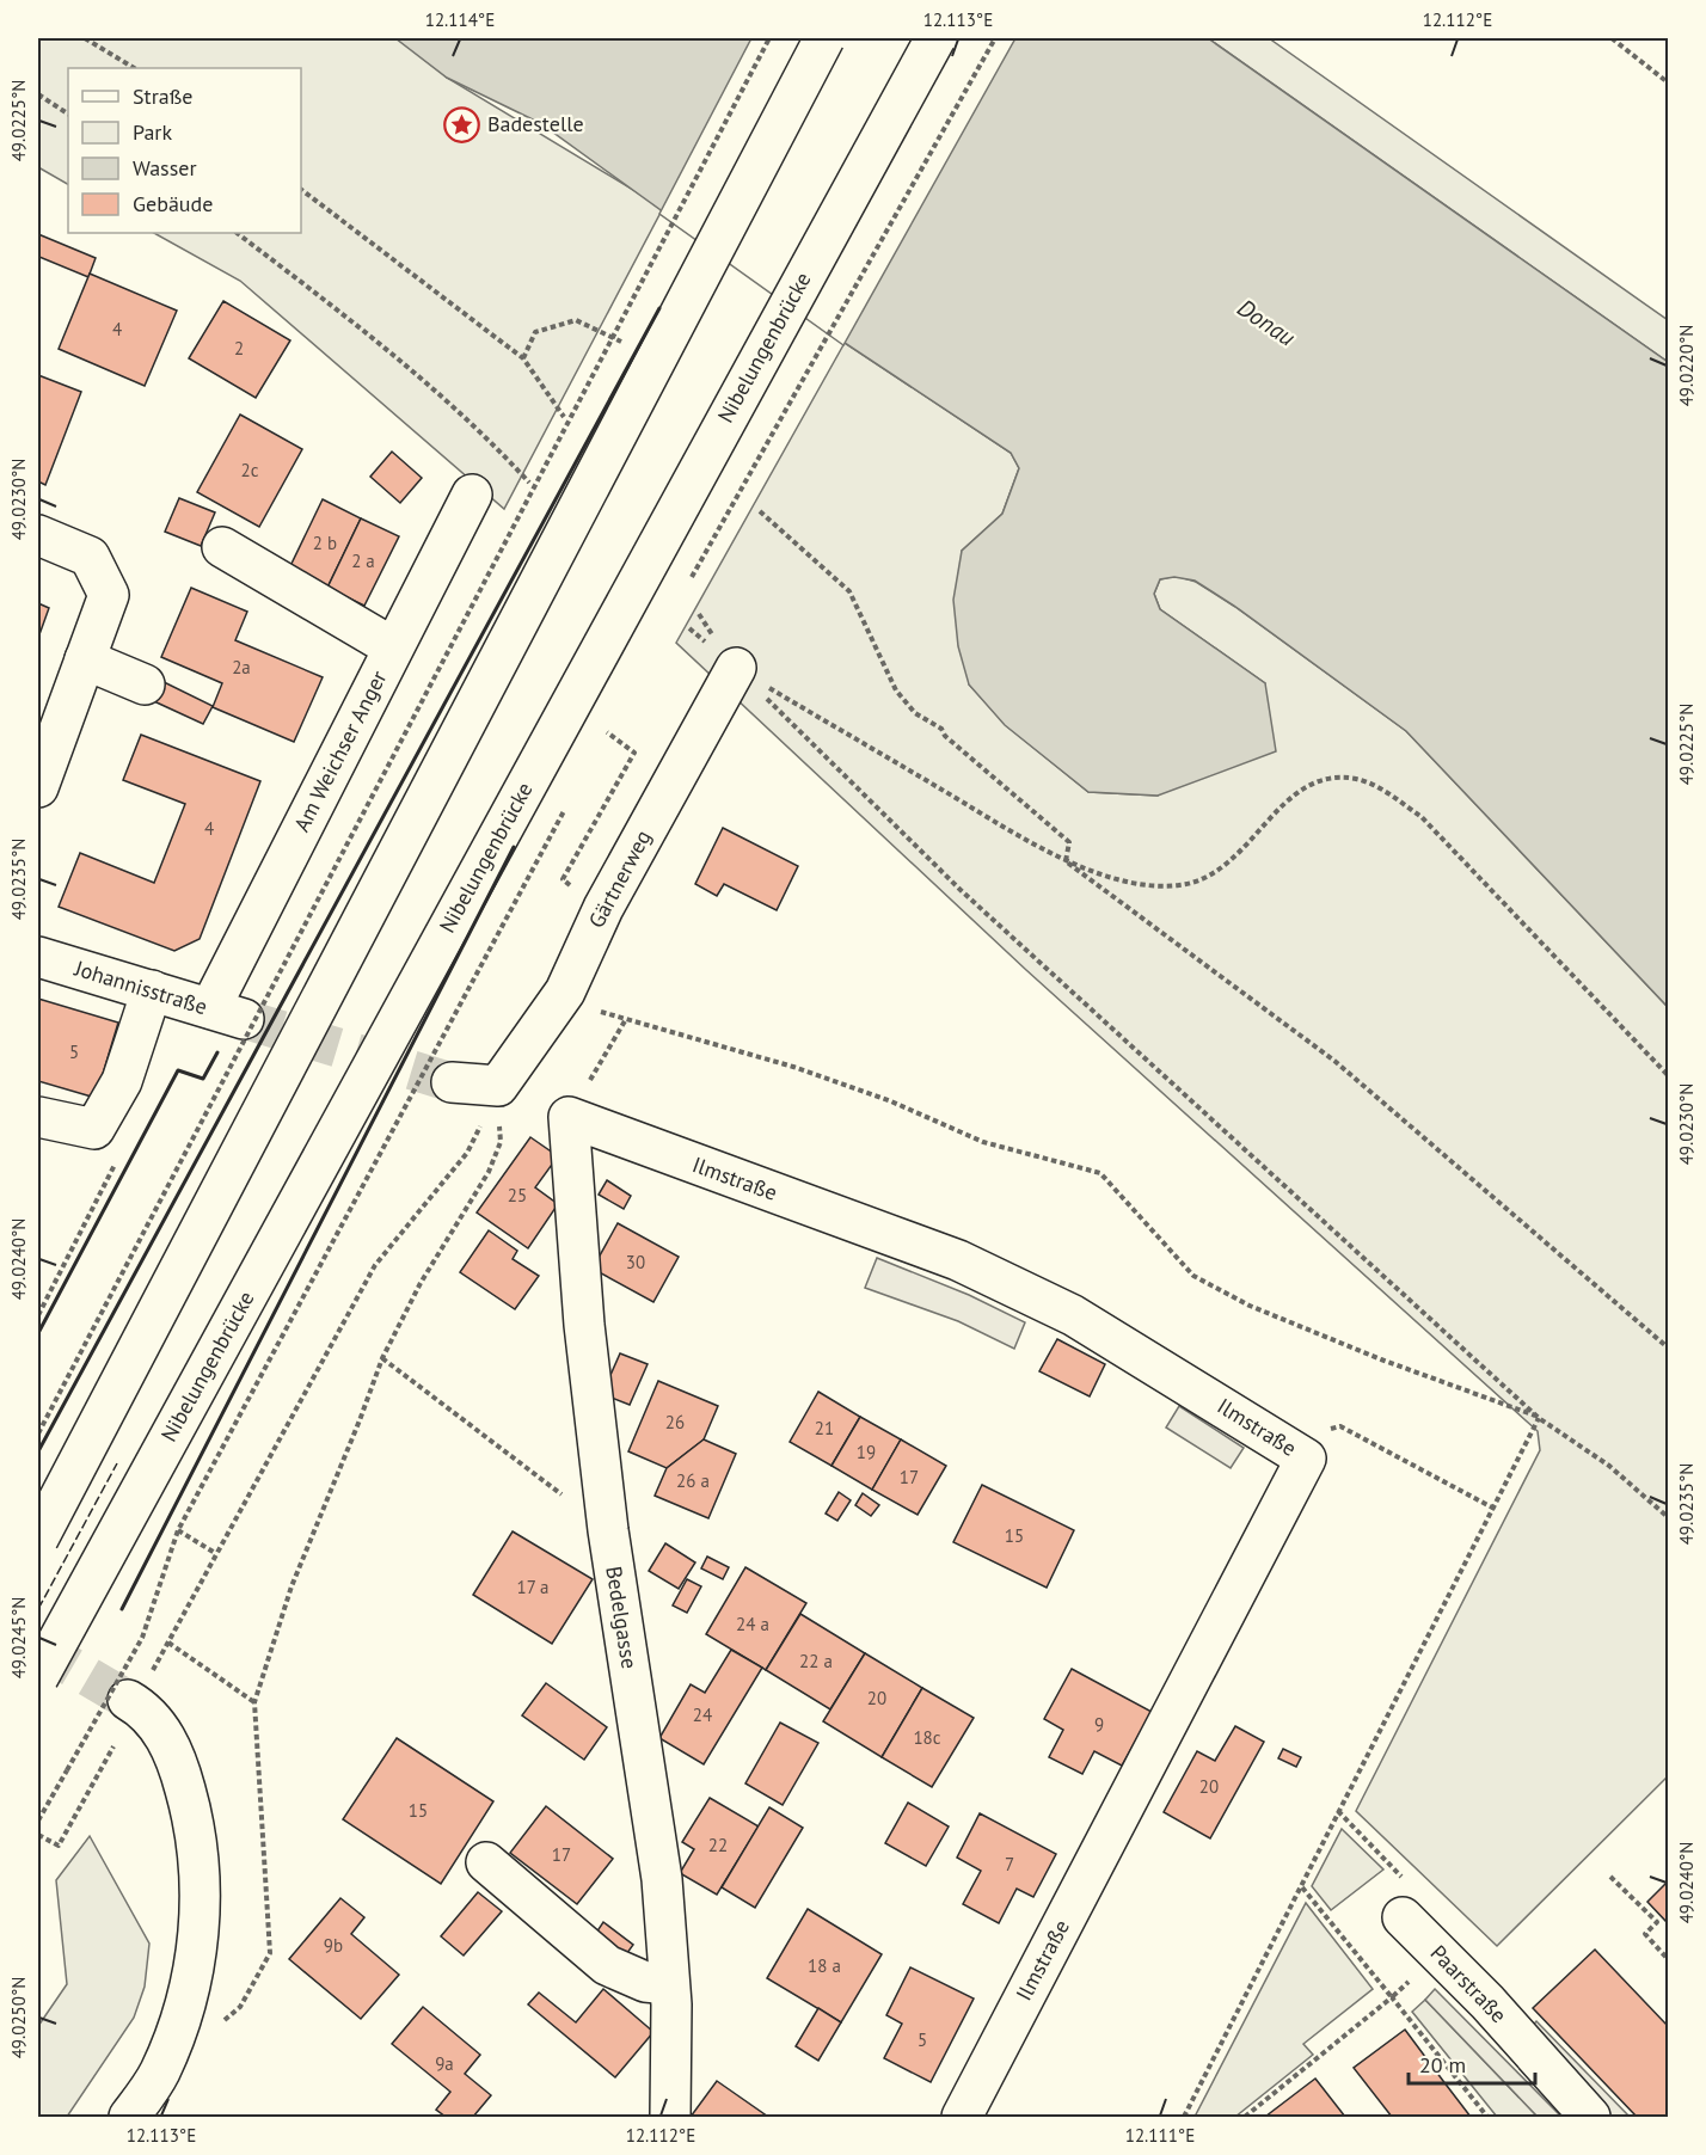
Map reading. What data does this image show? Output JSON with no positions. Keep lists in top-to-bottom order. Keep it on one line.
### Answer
{"streets":{"street":["Nibelungenbrücke","Am Weichser Anger","Gärtnerweg","Johannisstraße","Ilmstraße","Bedelgasse","Paarstraße"]},"crossings":[["Am Weichser Anger","Johannisstraße"],["Ilmstraße","Bedelgasse"]],"water":["Donau"],"places":{"place":["Badestelle"]},"house_numbers":["4","2","2c","2 b","2 a","2a","4","5","25","30","26","21","19","17","26 a","15","17 a","24 a","22 a","20","24","9","18c","20","15","22","17","7","9b","18 a","5","9a"],"legend":["Straße","Park","Wasser","Gebäude"],"scale_bar":"20 m","coordinates":["12.114°E","12.113°E","12.112°E","49.0225°N","49.0220°N","49.0230°N","49.0235°N","49.0240°N","49.0245°N","49.0250°N","12.111°E"]}
